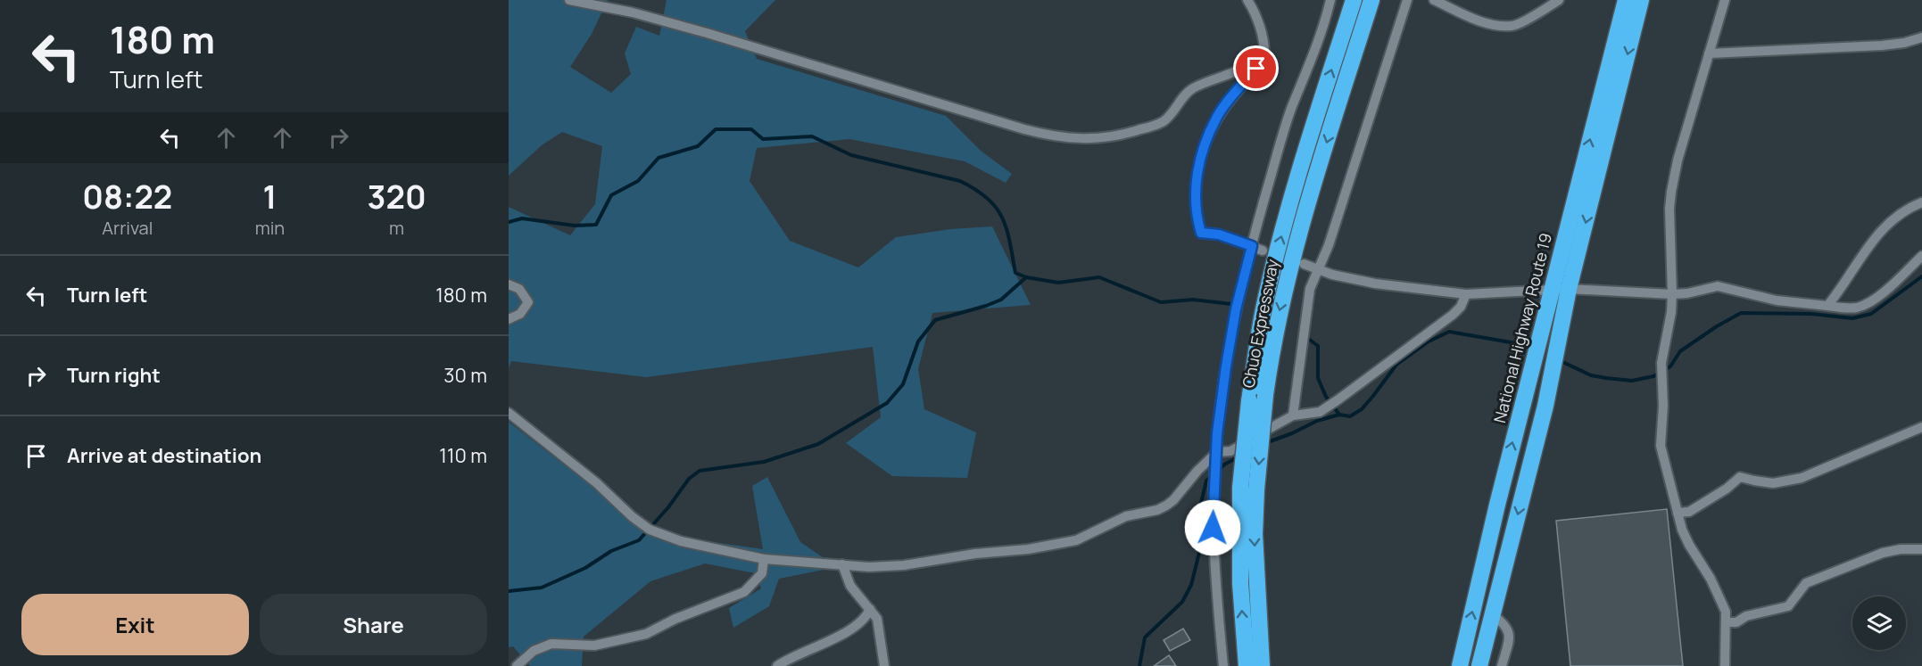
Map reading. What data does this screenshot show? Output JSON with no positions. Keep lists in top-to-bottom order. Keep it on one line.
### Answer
{"streets":{"highway":["Chuo Expressway","National Highway Route 19"]},"page":{"turn":["180 m","Turn left"],"eta":["08:22","Arrival","1","min","320","m"],"list":[{"name":"Turn left","value":"180 m"},{"name":"Turn right","value":"30 m"},{"name":"Arrive at destination","value":"110 m"}],"buttons":["Exit","Share"]}}
